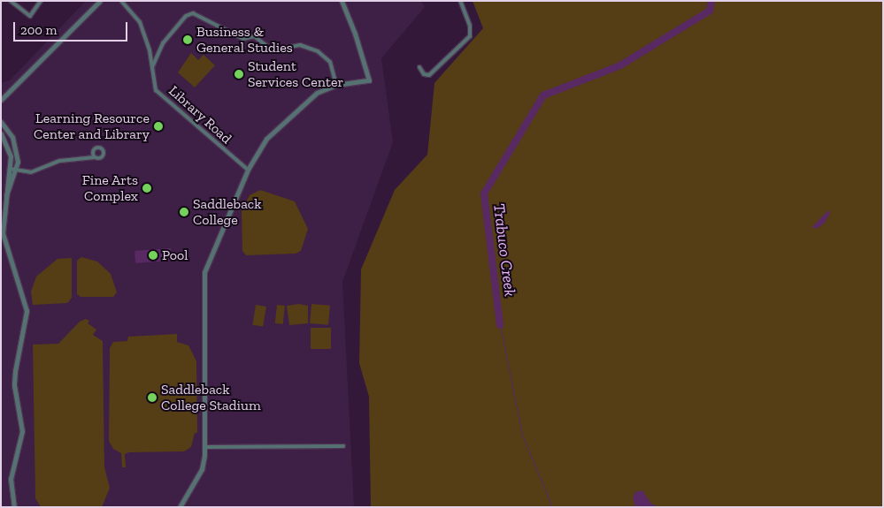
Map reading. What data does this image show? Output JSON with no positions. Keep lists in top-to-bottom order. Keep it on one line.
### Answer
{"streets":{"street":["Library Road"]},"water":["Trabuco Creek"],"places":["Business & General Studies","Student Services Center","Learning Resource Center and Library","Fine Arts Complex","Saddleback College","Pool","Saddleback College Stadium"],"scale_bar":"200 m"}
